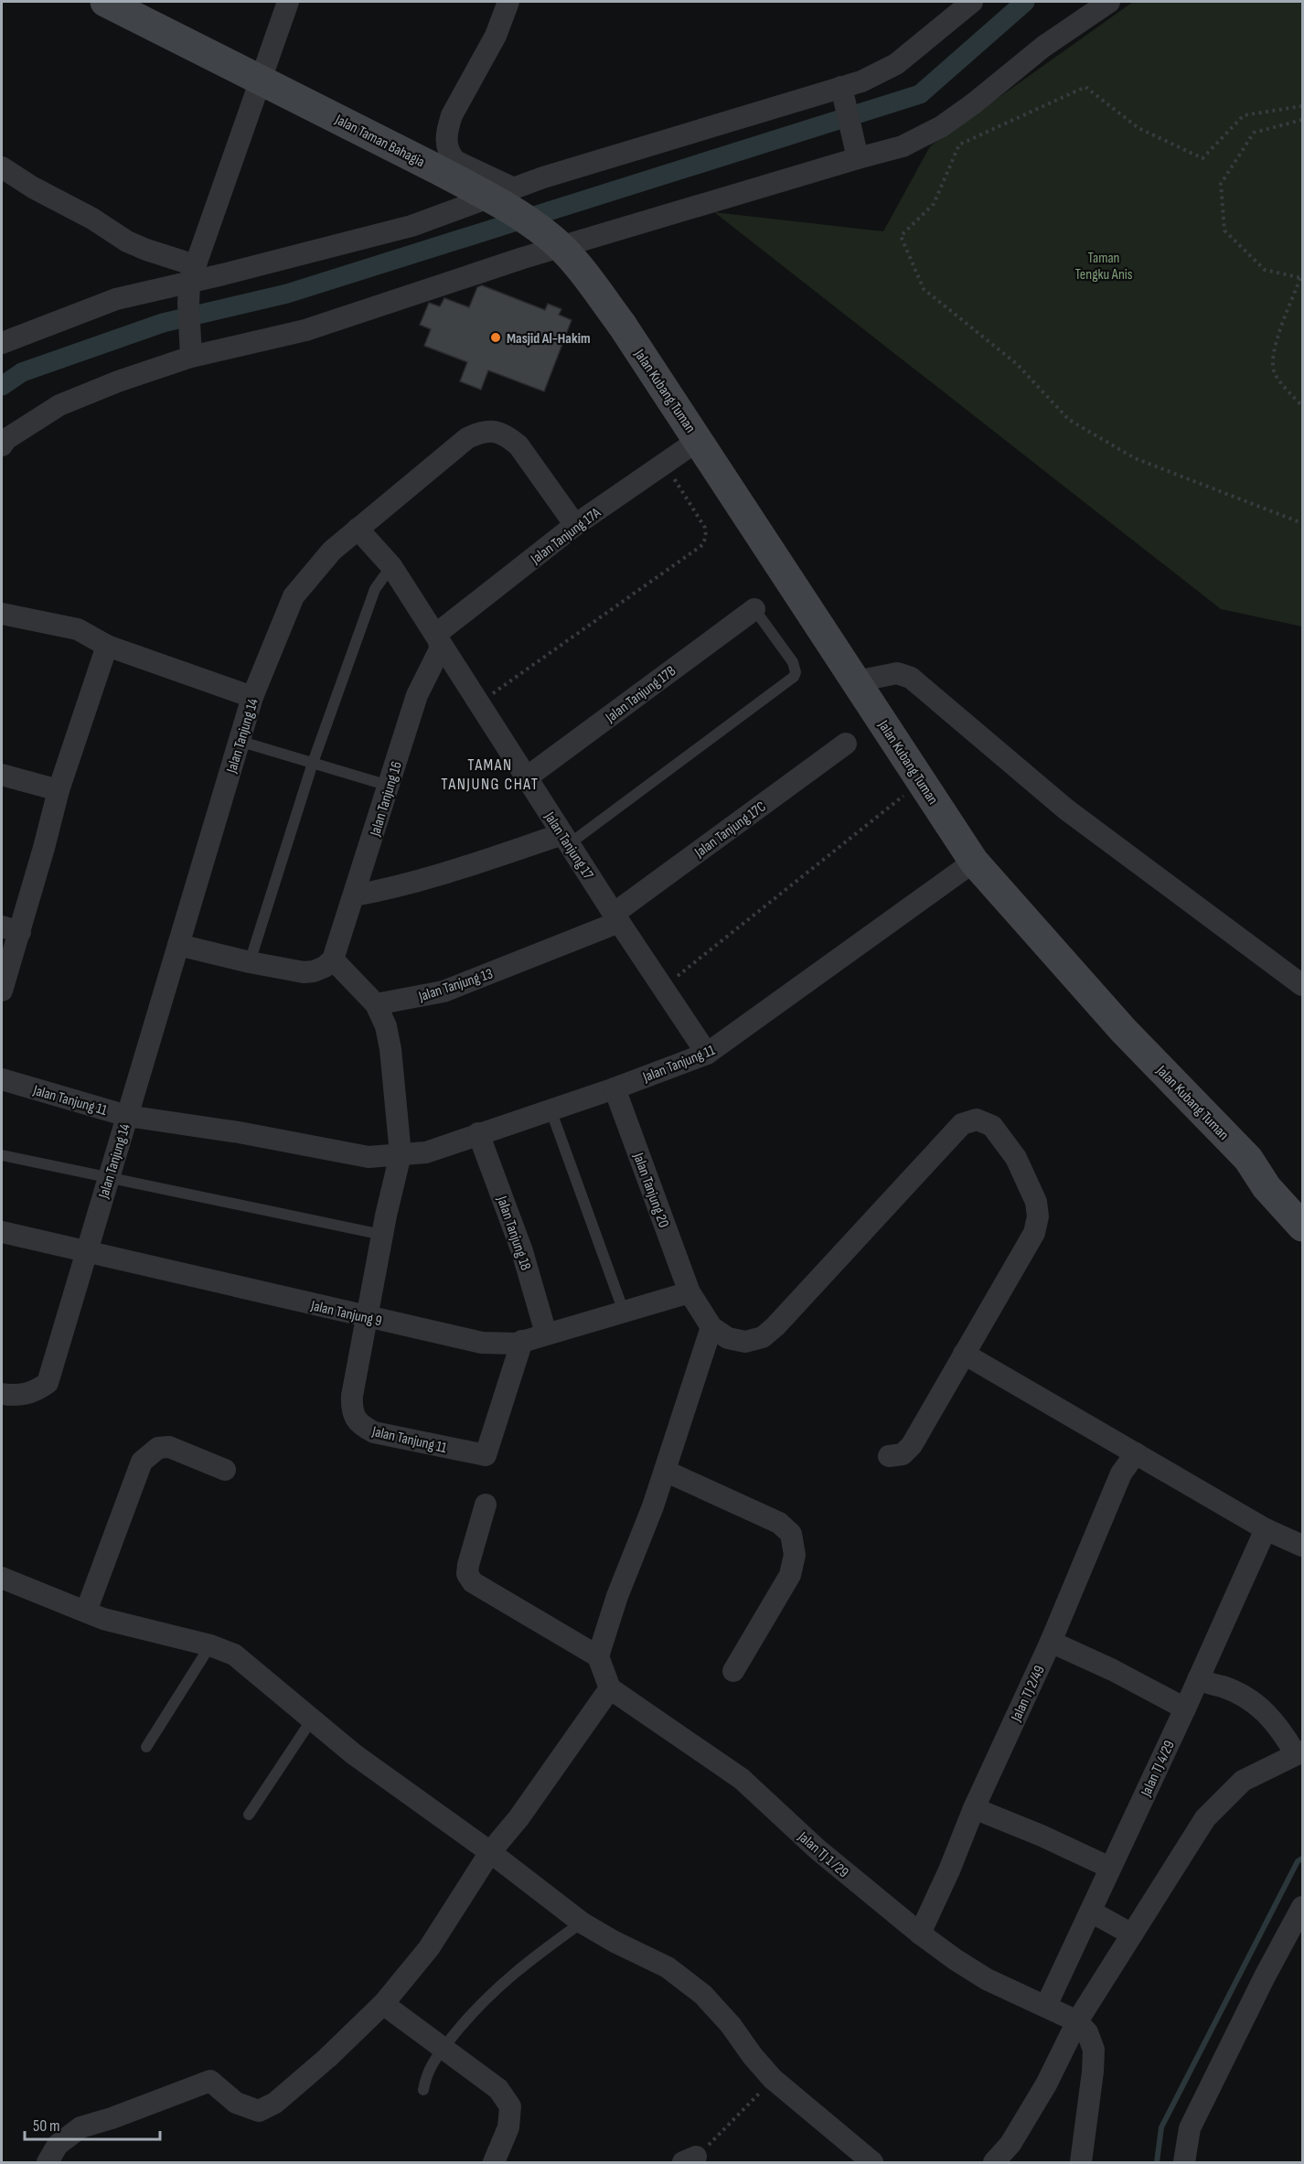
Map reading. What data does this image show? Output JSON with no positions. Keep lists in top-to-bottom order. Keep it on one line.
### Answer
{"streets":{"main road":["Jalan Taman Bahagia","Jalan Kubang Tuman"],"street":["Jalan Tanjung 17A","Jalan Tanjung 17B","Jalan Tanjung 14","Jalan Tanjung 16","Jalan Tanjung 17C","Jalan Tanjung 17","Jalan Tanjung 13","Jalan Tanjung 11","Jalan Tanjung 20","Jalan Tanjung 18","Jalan Tanjung 9","Jalan TJ 2/49","Jalan TJ 4/29","Jalan TJ 1 /29"]},"crossings":[["Jalan Taman Bahagia","Jalan Kubang Tuman"],["Jalan Kubang Tuman","Jalan Tanjung 17A"],["Jalan Kubang Tuman","Jalan Tanjung 11"],["Jalan Tanjung 17A","Jalan Tanjung 14"],["Jalan Tanjung 17A","Jalan Tanjung 16"],["Jalan Tanjung 17A","Jalan Tanjung 17"],["Jalan Tanjung 17B","Jalan Tanjung 17"],["Jalan Tanjung 14","Jalan Tanjung 17"],["Jalan Tanjung 14","Jalan Tanjung 11"],["Jalan Tanjung 14","Jalan Tanjung 9"],["Jalan Tanjung 16","Jalan Tanjung 17"],["Jalan Tanjung 17C","Jalan Tanjung 17"],["Jalan Tanjung 17C","Jalan Tanjung 13"],["Jalan Tanjung 17","Jalan Tanjung 13"],["Jalan Tanjung 17","Jalan Tanjung 11"],["Jalan Tanjung 11","Jalan Tanjung 20"],["Jalan Tanjung 11","Jalan Tanjung 18"],["Jalan Tanjung 11","Jalan Tanjung 9"],["Jalan Tanjung 20","Jalan Tanjung 9"],["Jalan Tanjung 18","Jalan Tanjung 9"],["Jalan TJ 2/49","Jalan TJ 1 /29"],["Jalan TJ 4/29","Jalan TJ 1 /29"]],"districts":["TAMAN TANJUNG CHAT"],"parks":["Taman Tengku Anis"],"places":["Masjid Al-Hakim"],"scale_bar":"50 m"}
